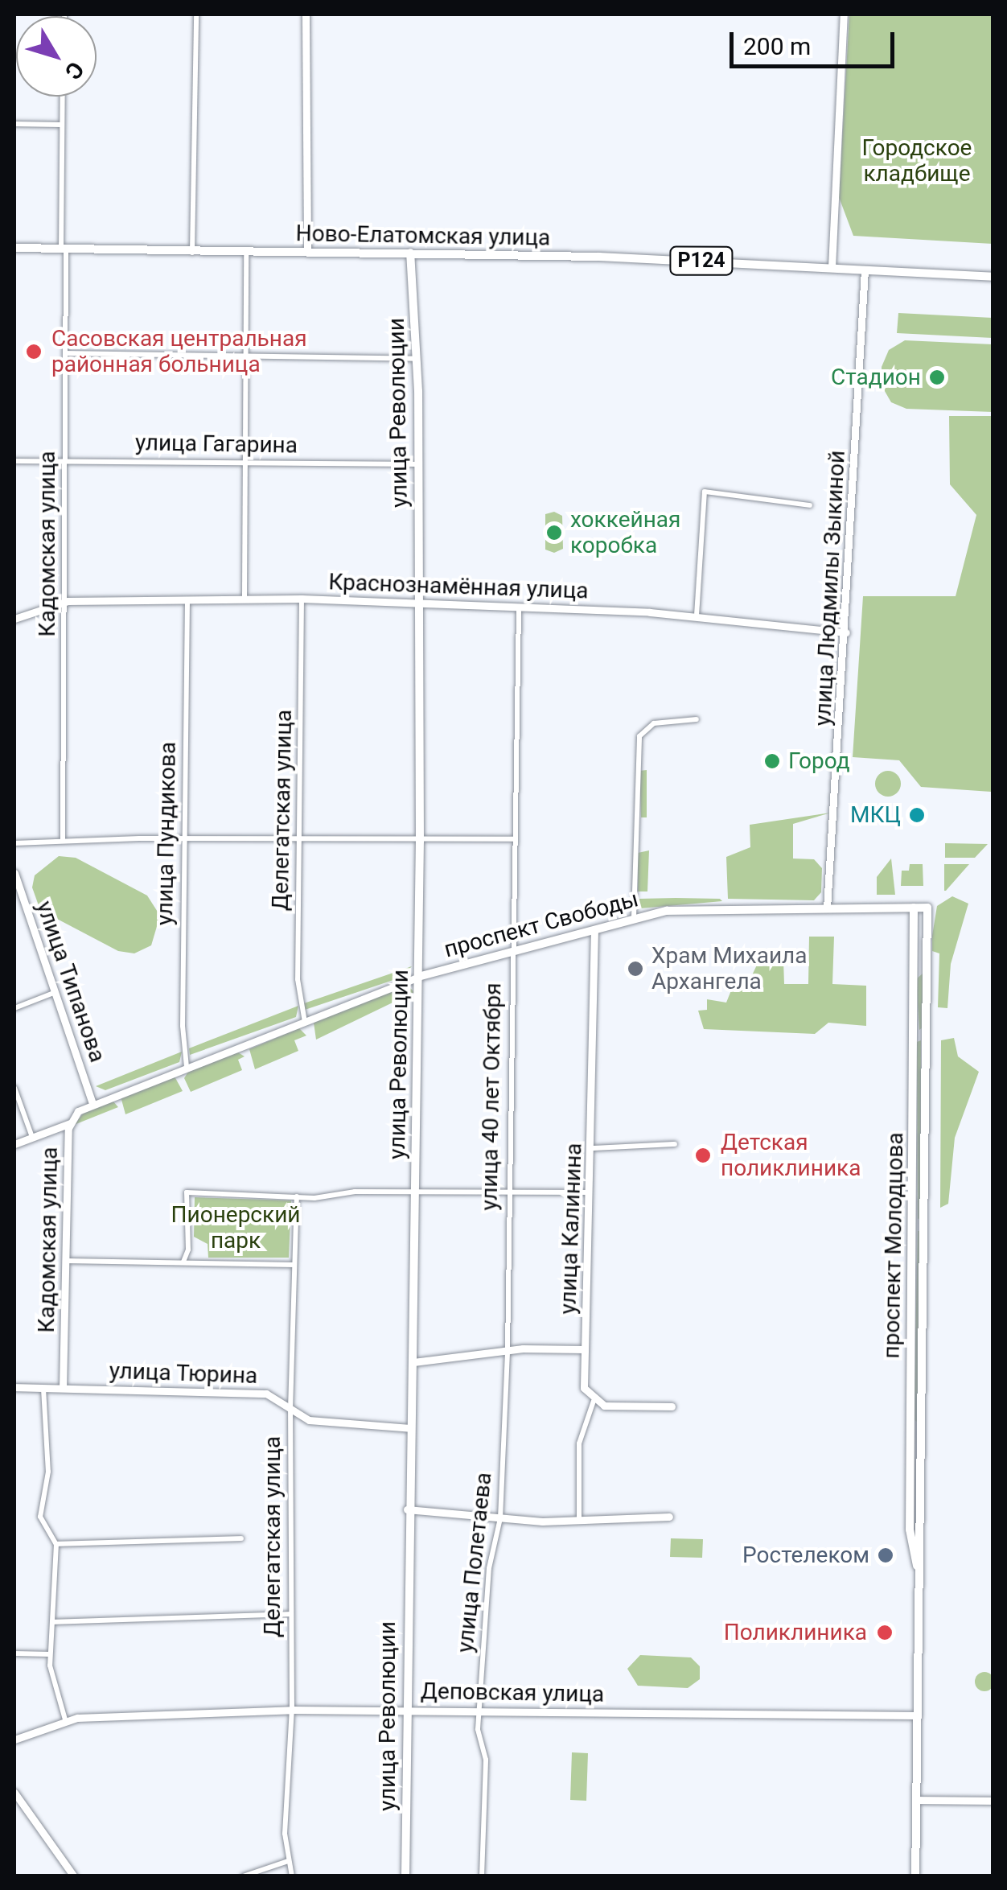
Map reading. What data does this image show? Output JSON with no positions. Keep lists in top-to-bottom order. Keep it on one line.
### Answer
{"streets":{"main road":["Ново-Елатомская улица","Р124","улица Революции","проспект Свободы","проспект Молодцова"],"street":["улица Гагарина","Кадомская улица","Краснознамённая улица","улица Людмилы Зыкиной","Делегатская улица","улица Пундикова","улица Типанова","улица 40 лет Октября","улица Калинина","улица Тюрина","улица Полетаева","Деповская улица"]},"crossings":[["Ново-Елатомская улица","улица Революции"],["Ново-Елатомская улица","Кадомская улица"],["Ново-Елатомская улица","улица Людмилы Зыкиной"],["улица Революции","улица Гагарина"],["улица Революции","Краснознамённая улица"],["улица Революции","проспект Свободы"],["улица Революции","улица Тюрина"],["улица Революции","Деповская улица"],["улица Гагарина","Кадомская улица"],["Кадомская улица","Краснознамённая улица"],["Кадомская улица","проспект Свободы"],["Кадомская улица","улица Типанова"],["Кадомская улица","улица Тюрина"],["Краснознамённая улица","улица Людмилы Зыкиной"],["Краснознамённая улица","Делегатская улица"],["Краснознамённая улица","улица Пундикова"],["Краснознамённая улица","улица 40 лет Октября"],["улица Людмилы Зыкиной","проспект Свободы"],["Делегатская улица","проспект Свободы"],["Делегатская улица","улица Тюрина"],["Делегатская улица","Деповская улица"],["улица Пундикова","проспект Свободы"],["проспект Свободы","улица Типанова"],["проспект Свободы","улица 40 лет Октября"],["проспект Свободы","улица Калинина"],["проспект Свободы","проспект Молодцова"],["улица 40 лет Октября","улица Полетаева"],["проспект Молодцова","Деповская улица"],["улица Полетаева","Деповская улица"]],"parks":["Городское кладбище","Пионерский парк"],"places":["Сасовская центральная районная больница","Стадион","хоккейная коробка","Город","МКЦ","Храм Михаила Архангела","Детская поликлиника","Ростелеком","Поликлиника"],"scale_bar":"200 m","north":"bottom right"}
